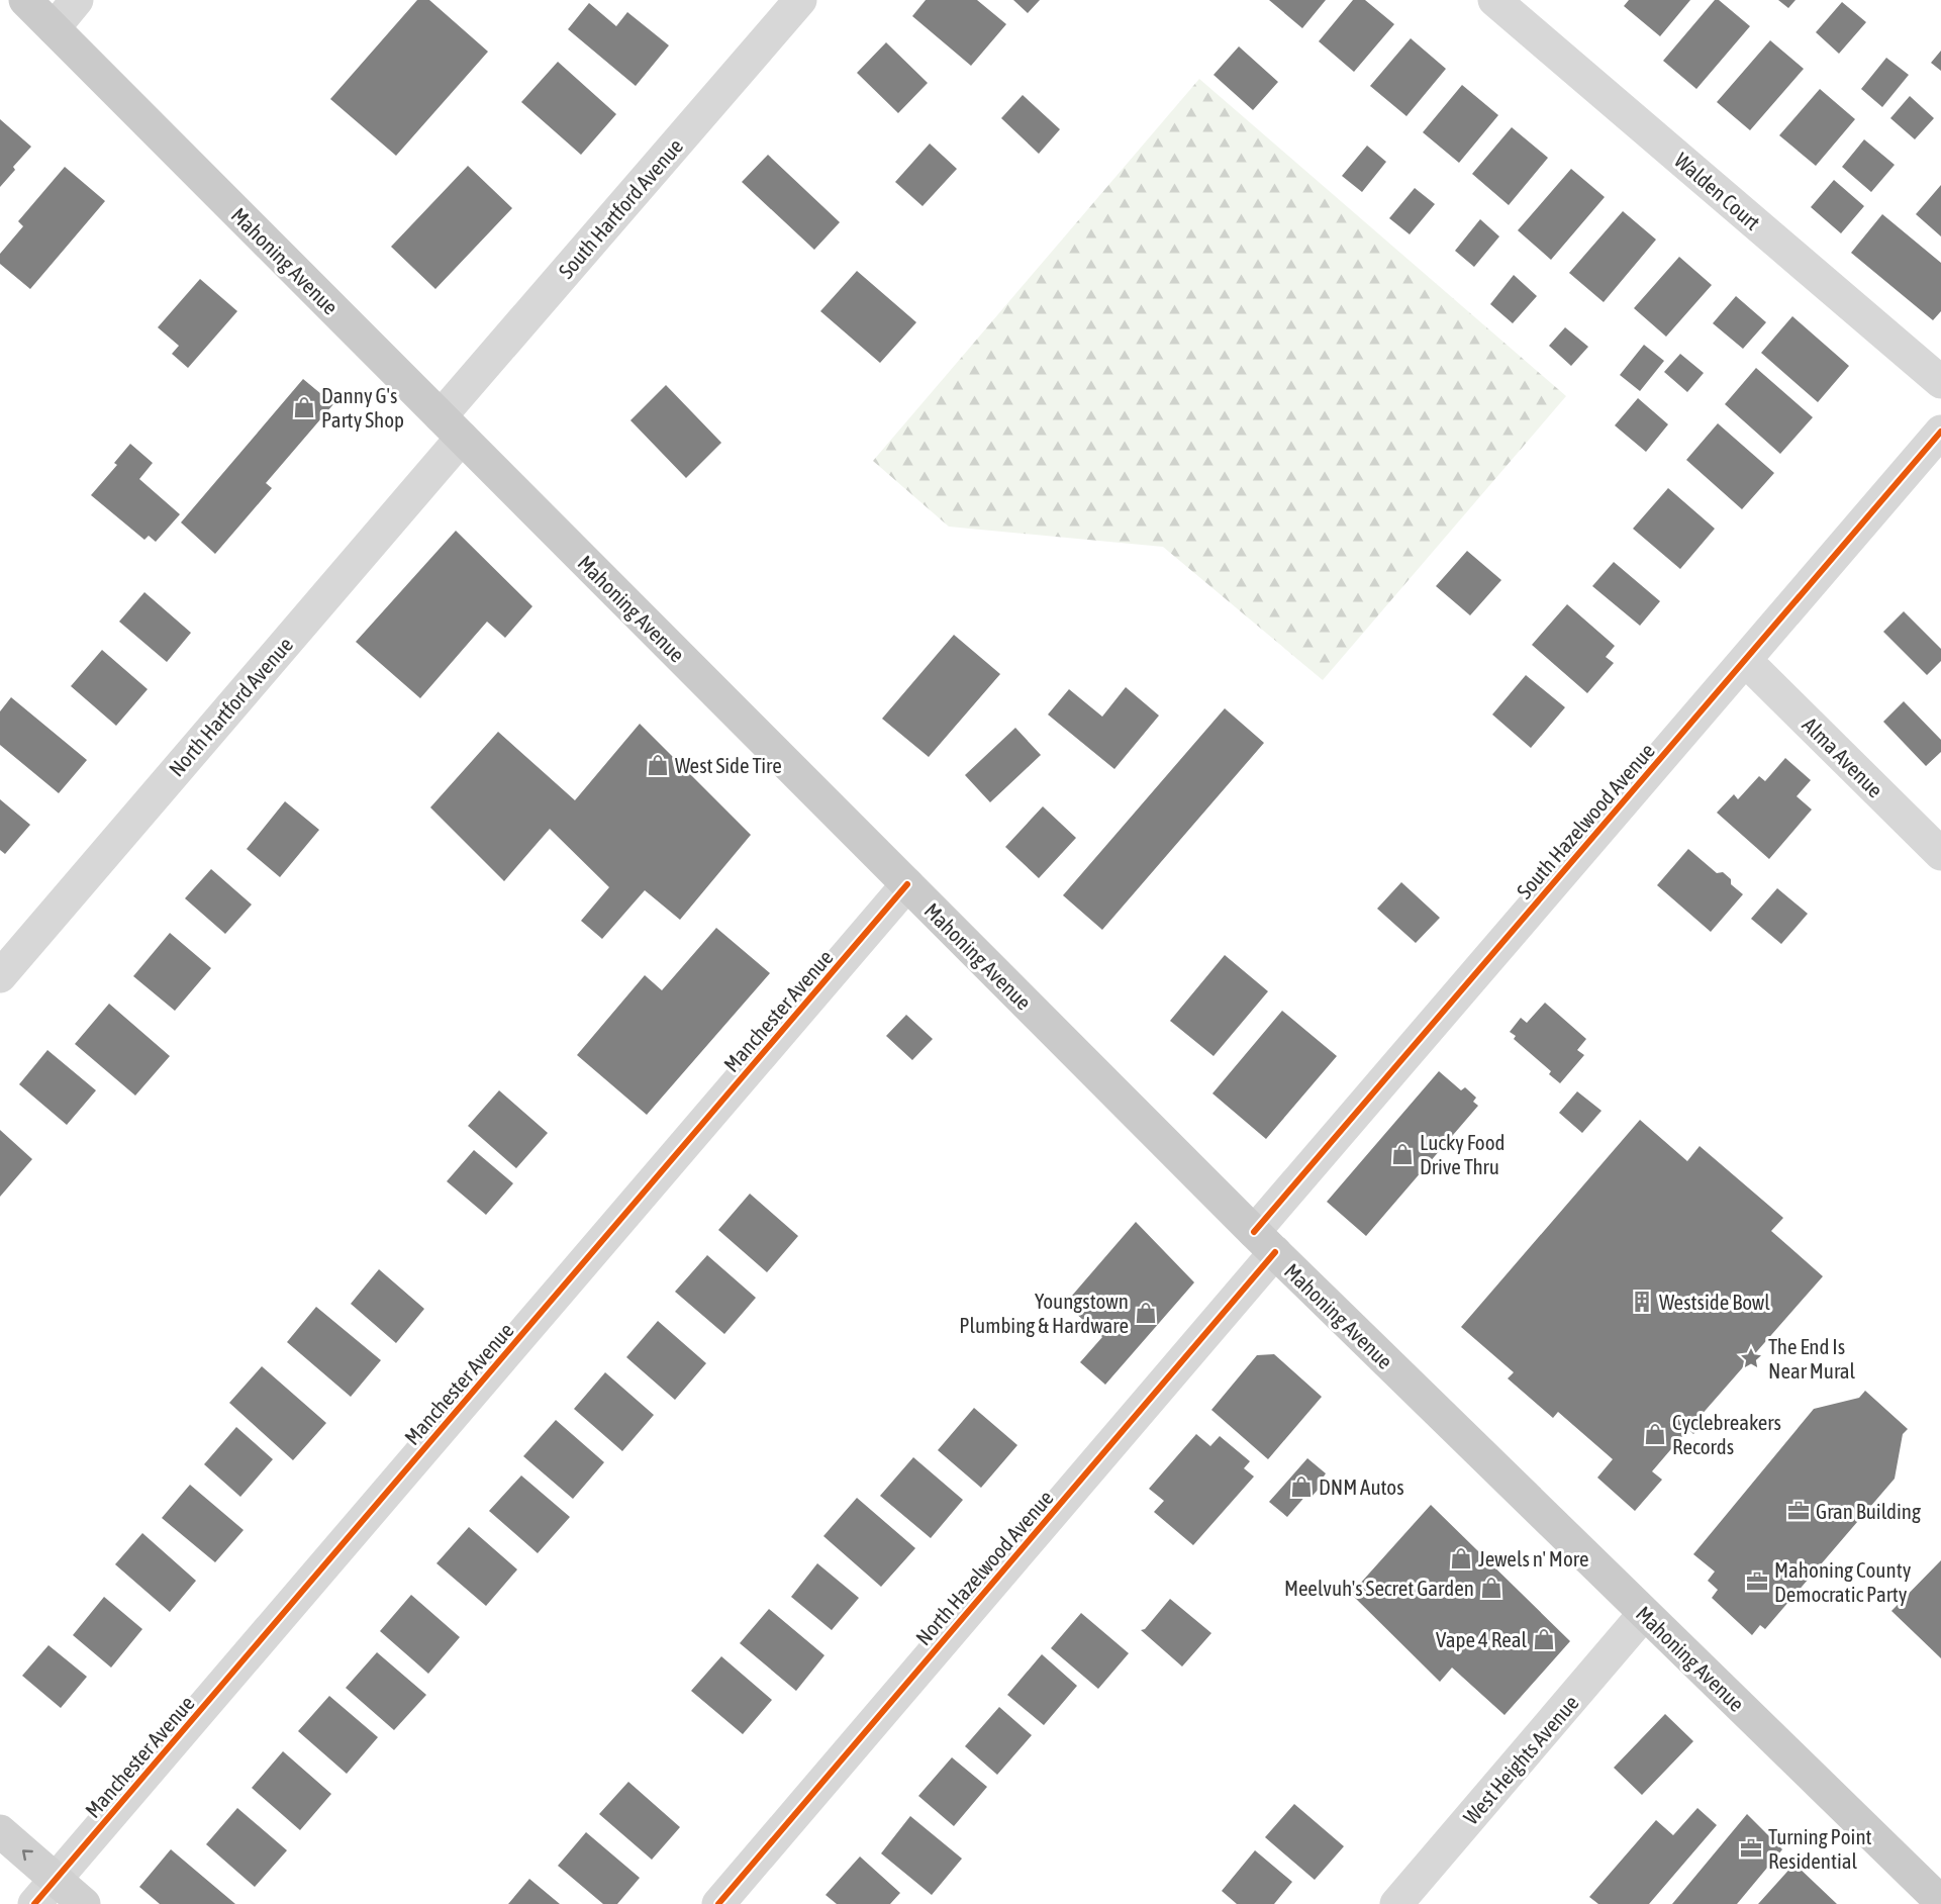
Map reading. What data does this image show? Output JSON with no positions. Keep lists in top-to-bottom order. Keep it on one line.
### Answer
{"streets":{"main road":["Mahoning Avenue"],"street":["Walden Court","South Hartford Avenue","North Hartford Avenue","Alma Avenue","South Hazelwood Avenue","Manchester Avenue","North Hazelwood Avenue","West Heights Avenue"]},"crossings":[["South Hartford Avenue","Mahoning Avenue"],["South Hartford Avenue","North Hartford Avenue"],["Mahoning Avenue","North Hartford Avenue"],["Mahoning Avenue","South Hazelwood Avenue"],["Mahoning Avenue","Manchester Avenue"],["Mahoning Avenue","North Hazelwood Avenue"],["Mahoning Avenue","West Heights Avenue"],["Alma Avenue","South Hazelwood Avenue"],["South Hazelwood Avenue","North Hazelwood Avenue"]],"places":{"shop":["Danny G's Party Shop","West Side Tire","Lucky Food Drive Thru","Youngstown Plumbing & Hardware","Cyclebreakers Records","DNM Autos","Jewels n' More","Meelvuh's Secret Garden","Vape 4 Real"],"building":["Westside Bowl"],"place":["The End Is Near Mural"],"office":["Gran Building","Mahoning County Democratic Party","Turning Point Residential"]}}
